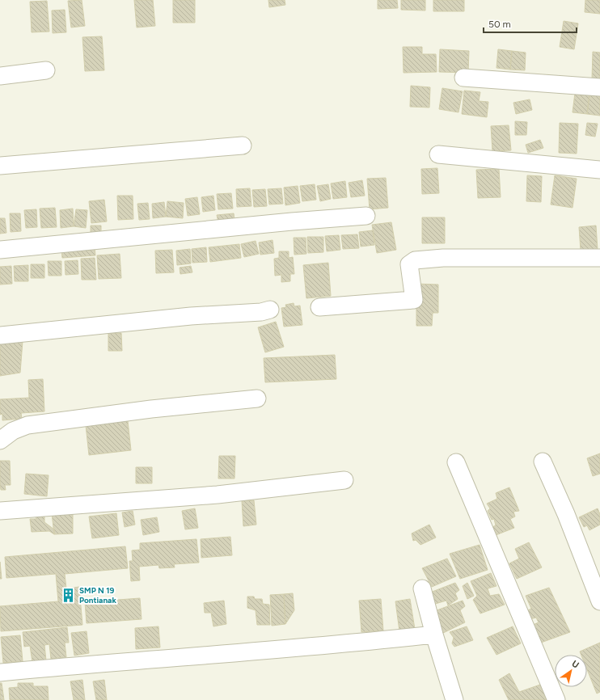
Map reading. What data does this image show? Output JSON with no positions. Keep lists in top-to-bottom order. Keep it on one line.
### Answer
{"places":{"building":["SMP N 19 Pontianak"]},"scale_bar":"50 m","north":"top right"}
